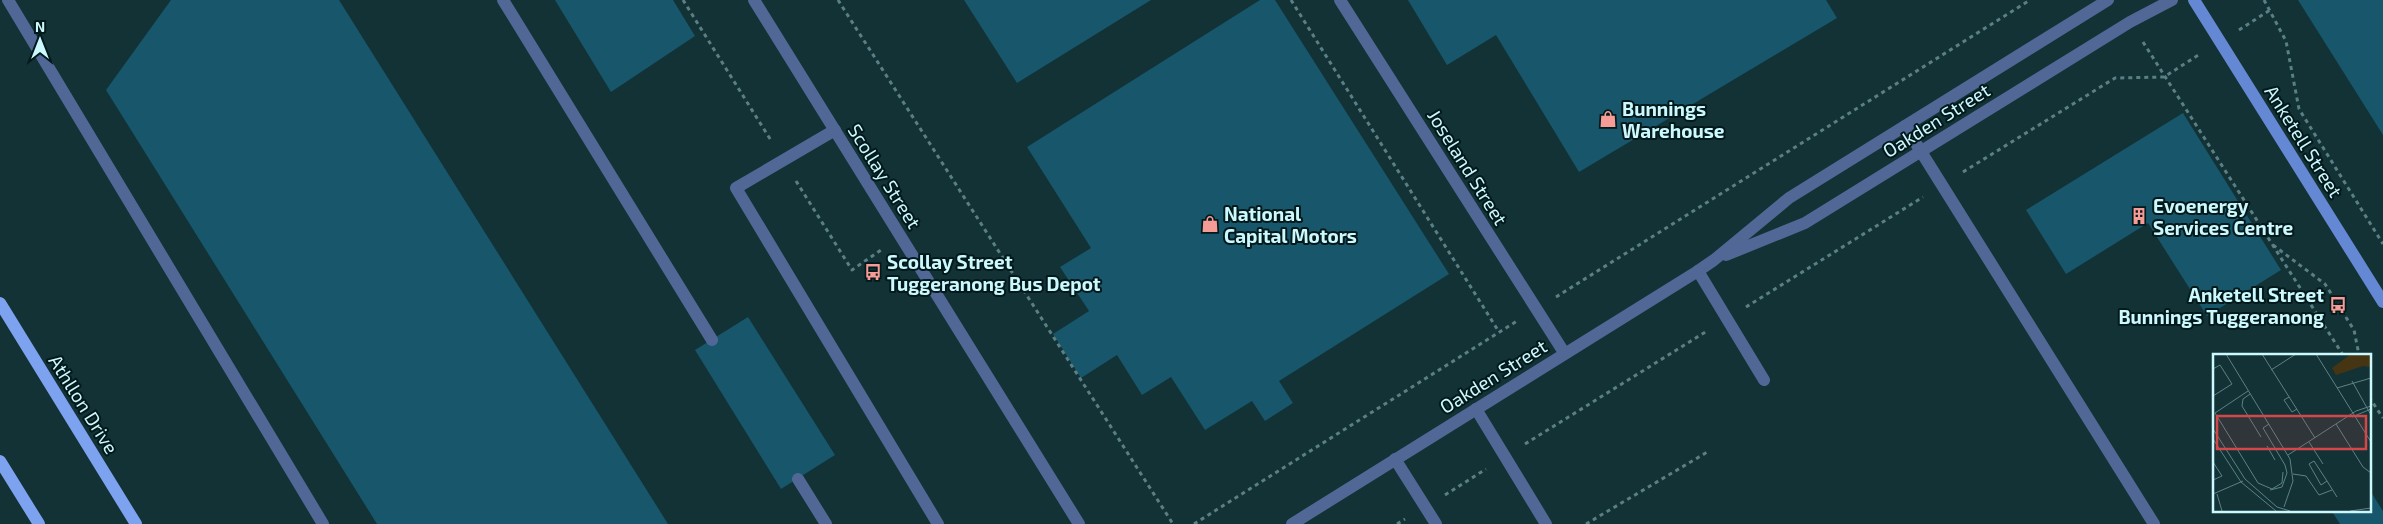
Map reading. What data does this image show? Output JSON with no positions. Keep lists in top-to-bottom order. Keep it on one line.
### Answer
{"streets":{"main road":["Athllon Drive"],"street":["Oakden Street","Anketell Street","Joseland Street","Scollay Street"]},"crossings":[["Oakden Street","Joseland Street"]],"places":{"shop":["Bunnings Warehouse","National Capital Motors"],"building":["Evoenergy Services Centre"],"bus stop":["Scollay Street Tuggeranong Bus Depot","Anketell Street Bunnings Tuggeranong"]},"north":"top"}
